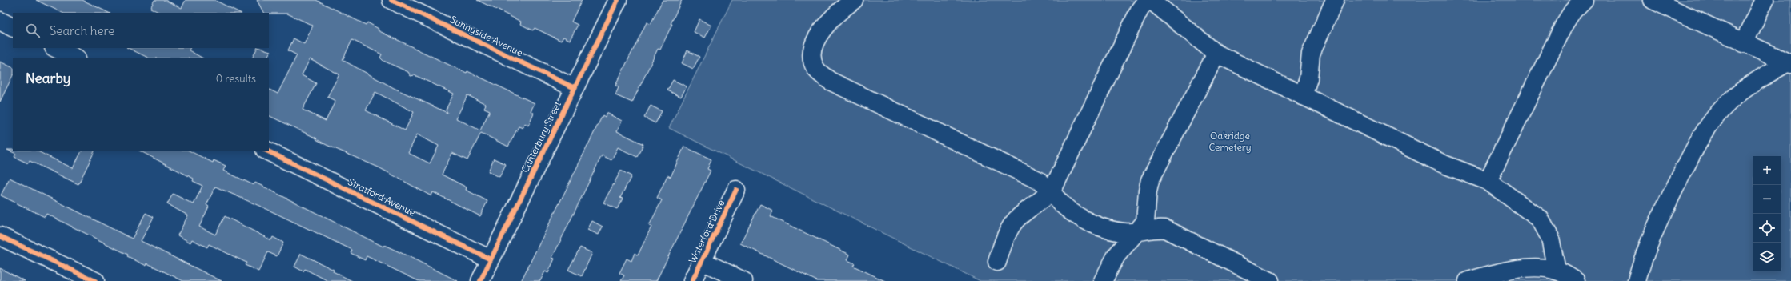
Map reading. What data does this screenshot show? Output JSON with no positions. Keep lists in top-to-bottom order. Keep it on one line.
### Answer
{"streets":{"street":["Sunnyside Avenue","Canterbury Street","Stratford Avenue","Waterford Drive"]},"crossings":[["Sunnyside Avenue","Canterbury Street"],["Canterbury Street","Stratford Avenue"]],"parks":["Oakridge Cemetery"],"page":{"search":"Search here","heading":["Nearby","0 results"],"map_buttons":["+","−"]}}
